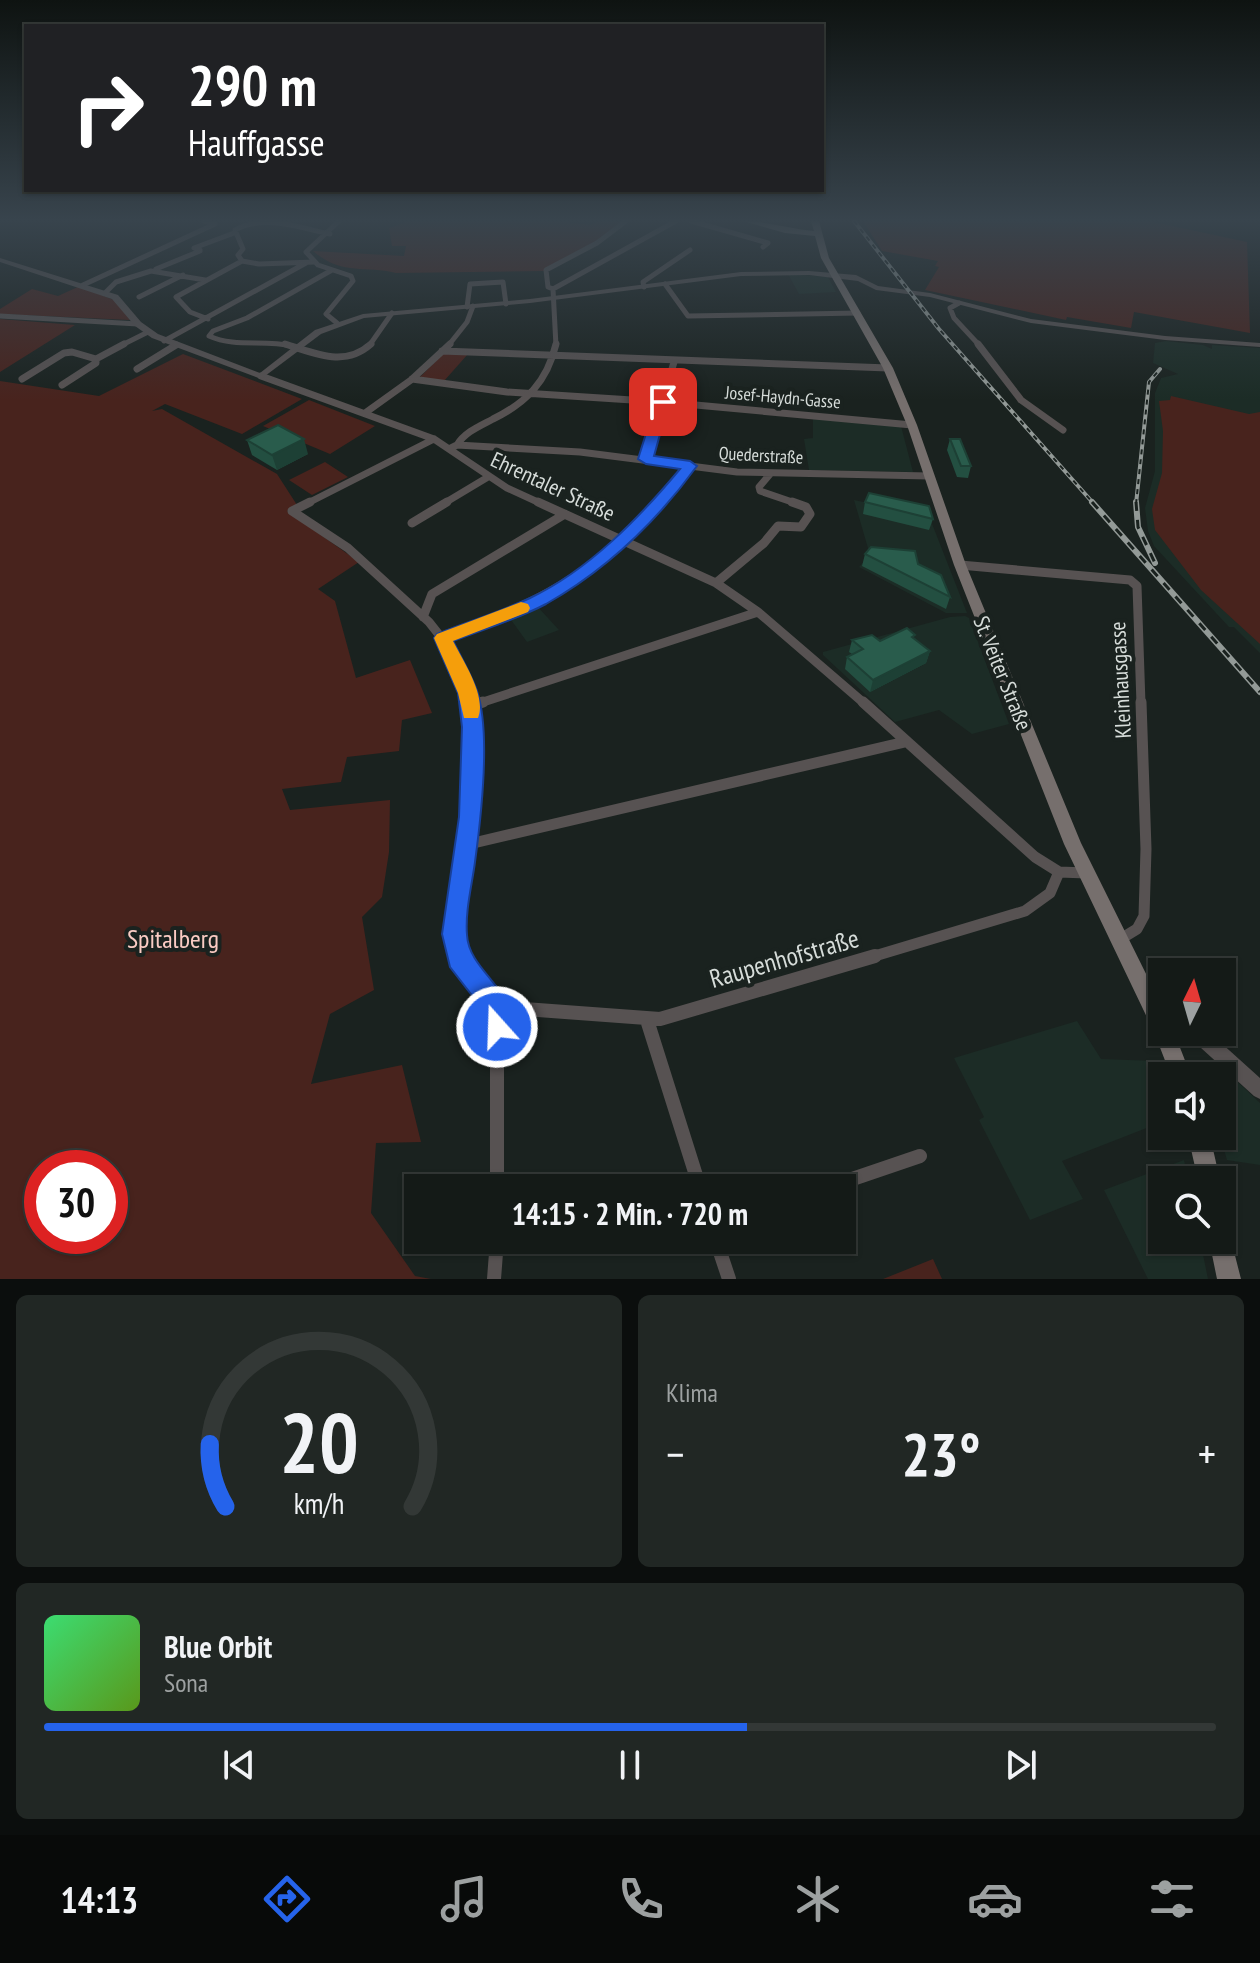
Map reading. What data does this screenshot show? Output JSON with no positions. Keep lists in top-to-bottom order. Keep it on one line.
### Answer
{"streets":{"main road":["St. Veiter Straße"],"street":["Josef-Haydn-Gasse","Quederstraße","Ehrentaler Straße","Kleinhausgasse","Raupenhofstraße"]},"crossings":[["Josef-Haydn-Gasse","St. Veiter Straße"],["Quederstraße","Ehrentaler Straße"],["Quederstraße","St. Veiter Straße"],["Ehrentaler Straße","Raupenhofstraße"],["St. Veiter Straße","Kleinhausgasse"]],"parks":["Spitalberg"],"north":"top","page":{"turn":["290 m","Hauffgasse"],"limit":"30","trip":"14:15 · 2 Min. · 720 m","tile":"Klima","heat":["−","23°","+"],"song":["Blue Orbit","Sona"],"tabs":"14:13","gauge":["20","km/h"]}}
